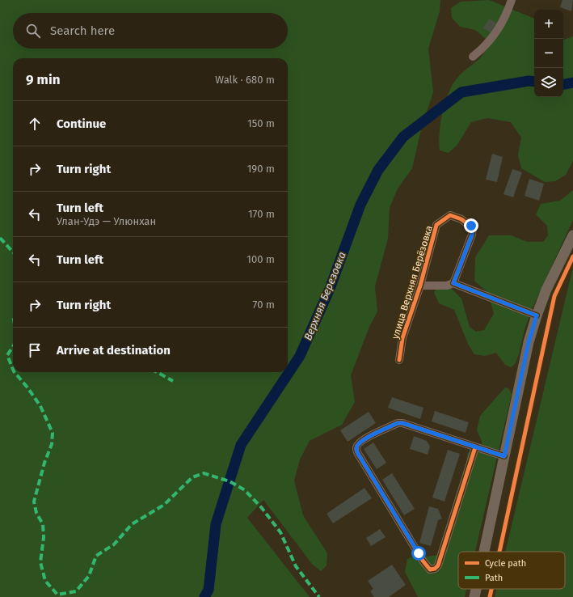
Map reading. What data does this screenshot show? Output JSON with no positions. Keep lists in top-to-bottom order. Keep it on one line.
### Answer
{"streets":{"street":["улица Верхняя Берёзовка"]},"water":["Верхняя Березовка"],"legend":["Cycle path","Path"],"page":{"map_buttons":["+","−"],"search":"Search here","heading":["9 min","Walk · 680 m"],"list":[["Continue","150 m"],["Turn right","190 m"],["Turn left","Улан-Удэ — Улюнхан","170 m"],["Turn left","100 m"],["Turn right","70 m"],"Arrive at destination"]}}
